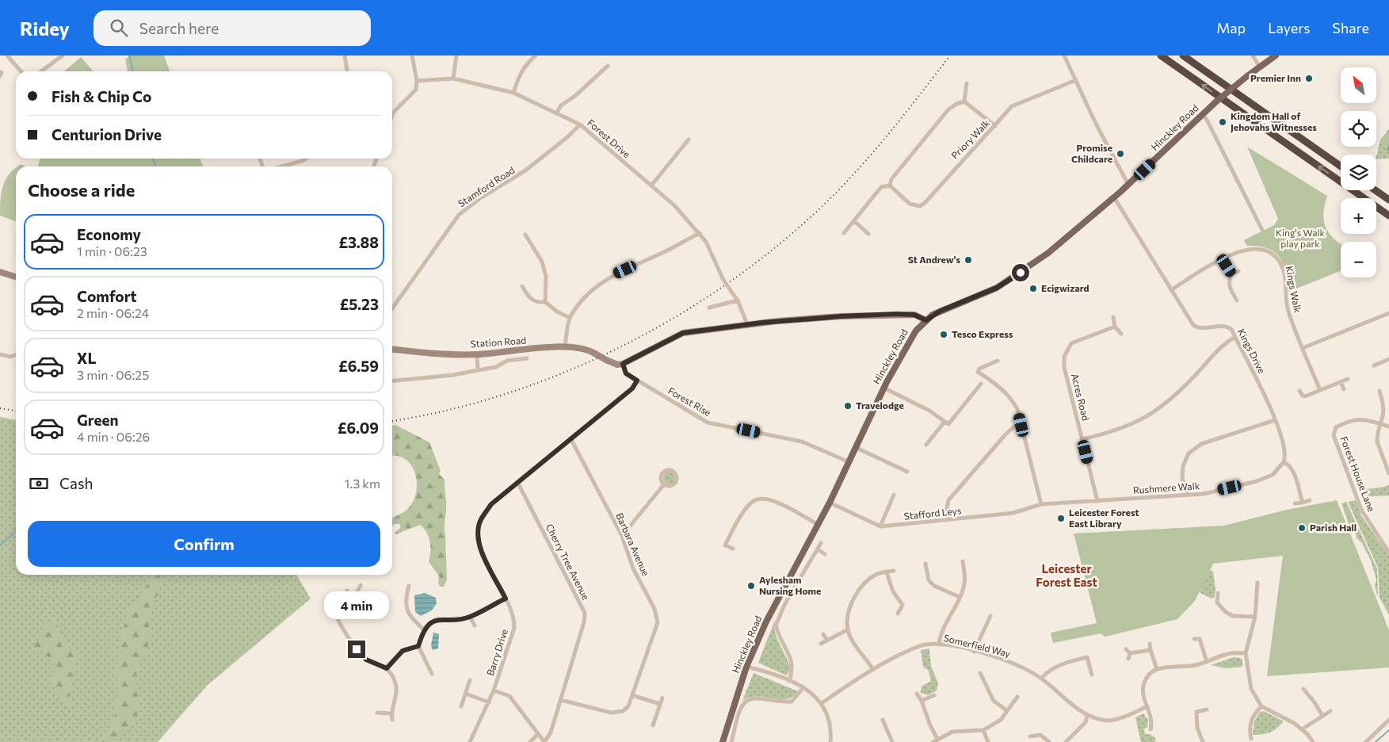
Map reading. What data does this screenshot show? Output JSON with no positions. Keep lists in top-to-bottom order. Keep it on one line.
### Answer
{"streets":{"main road":["Hinckley Road"],"street":["Forest Drive","Priory Walk","Stamford Road","Kings Walk","Station Road","Kings Drive","Acres Road","Forest Rise","Forest House Lane","Rushmere Walk","Stafford Leys","Barbara Avenue","Cherry Tree Avenue","Somerfield Way","Barry Drive"]},"crossings":[["Hinckley Road","Kings Drive"],["Hinckley Road","Forest Rise"],["Forest Drive","Stamford Road"],["Kings Walk","Kings Drive"],["Station Road","Forest Rise"],["Kings Drive","Rushmere Walk"],["Acres Road","Rushmere Walk"],["Forest Rise","Barry Drive"],["Rushmere Walk","Stafford Leys"],["Barbara Avenue","Cherry Tree Avenue"],["Barbara Avenue","Barry Drive"],["Cherry Tree Avenue","Barry Drive"]],"districts":["Leicester Forest East"],"parks":["King's Walk play park"],"places":["Premier Inn","Kingdom Hall of Jehovahs Witnesses","Promise Childcare","St Andrew's","Ecigwizard","Tesco Express","Travelodge","Leicester Forest East Library","Parish Hall","Aylesham Nursing Home"],"north":"top left","page":{"header":"Ridey","search":"Search here","nav":["Map","Layers","Share"],"map_buttons":["+","−"],"banner":["Fish & Chip Co","Centurion Drive"],"heading":"Choose a ride","list":[{"name":"Economy","note":"1 min · 06:23","value":"£3.88"},{"name":"Comfort","note":"2 min · 06:24","value":"£5.23"},{"name":"XL","note":"3 min · 06:25","value":"£6.59"},{"name":"Green","note":"4 min · 06:26","value":"£6.09"}],"pay":["Cash","1.3 km"],"buttons":"Confirm","bubble":"4 min"}}
